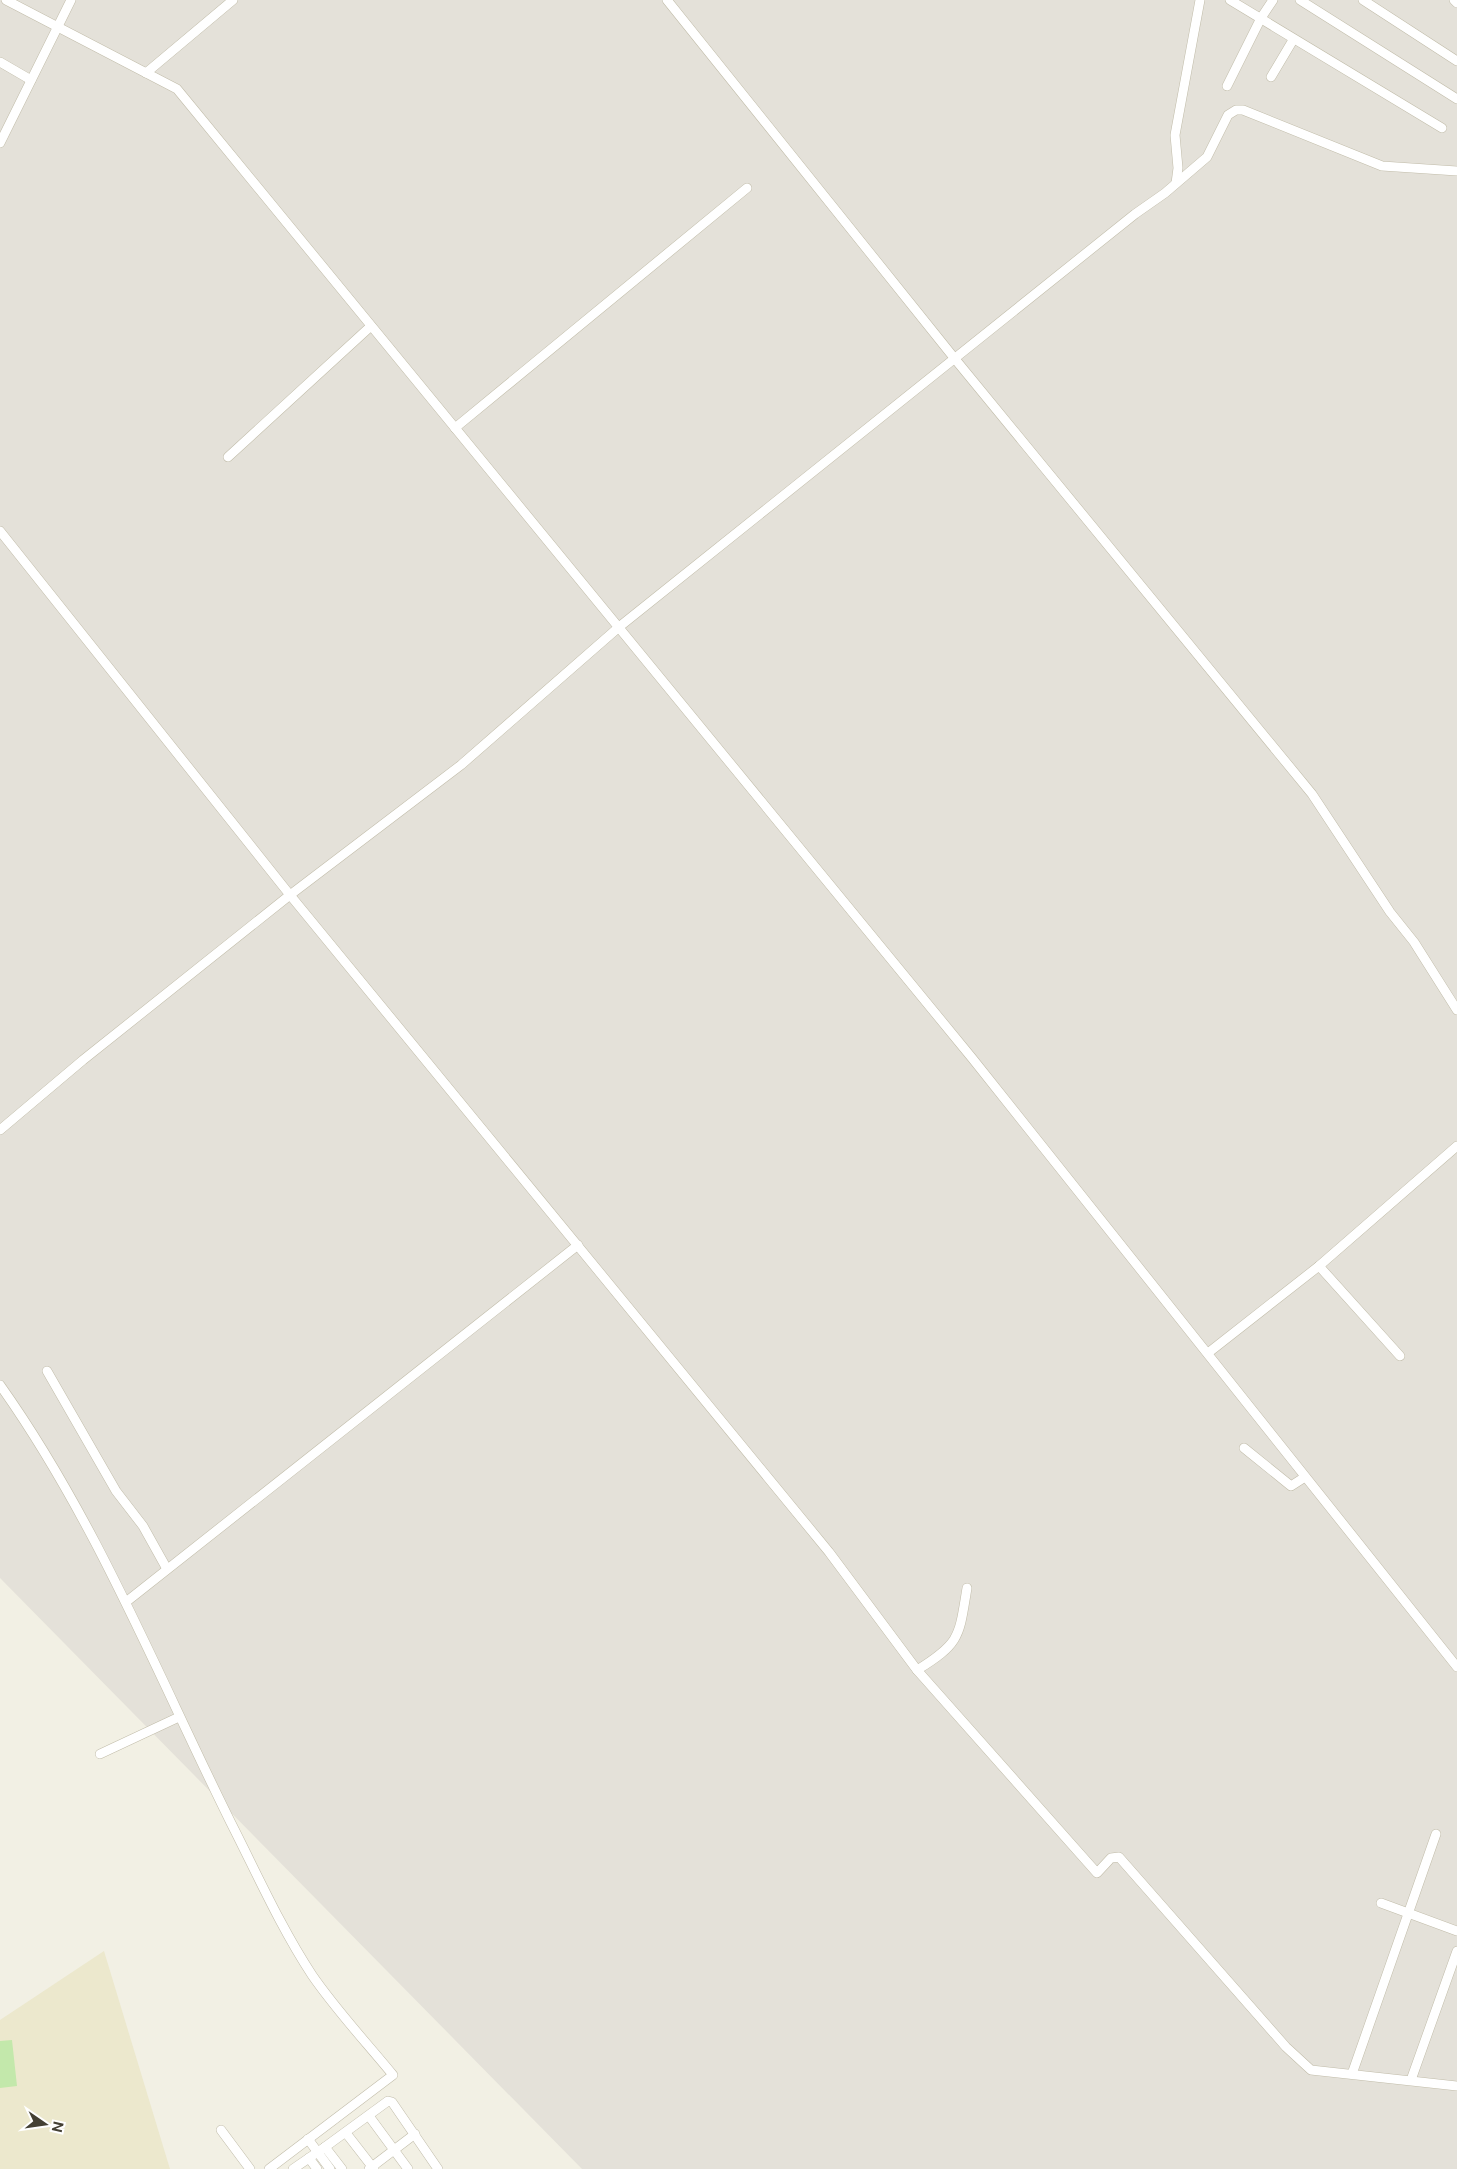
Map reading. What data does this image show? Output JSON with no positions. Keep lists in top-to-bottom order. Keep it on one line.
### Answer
{"north":"right"}
